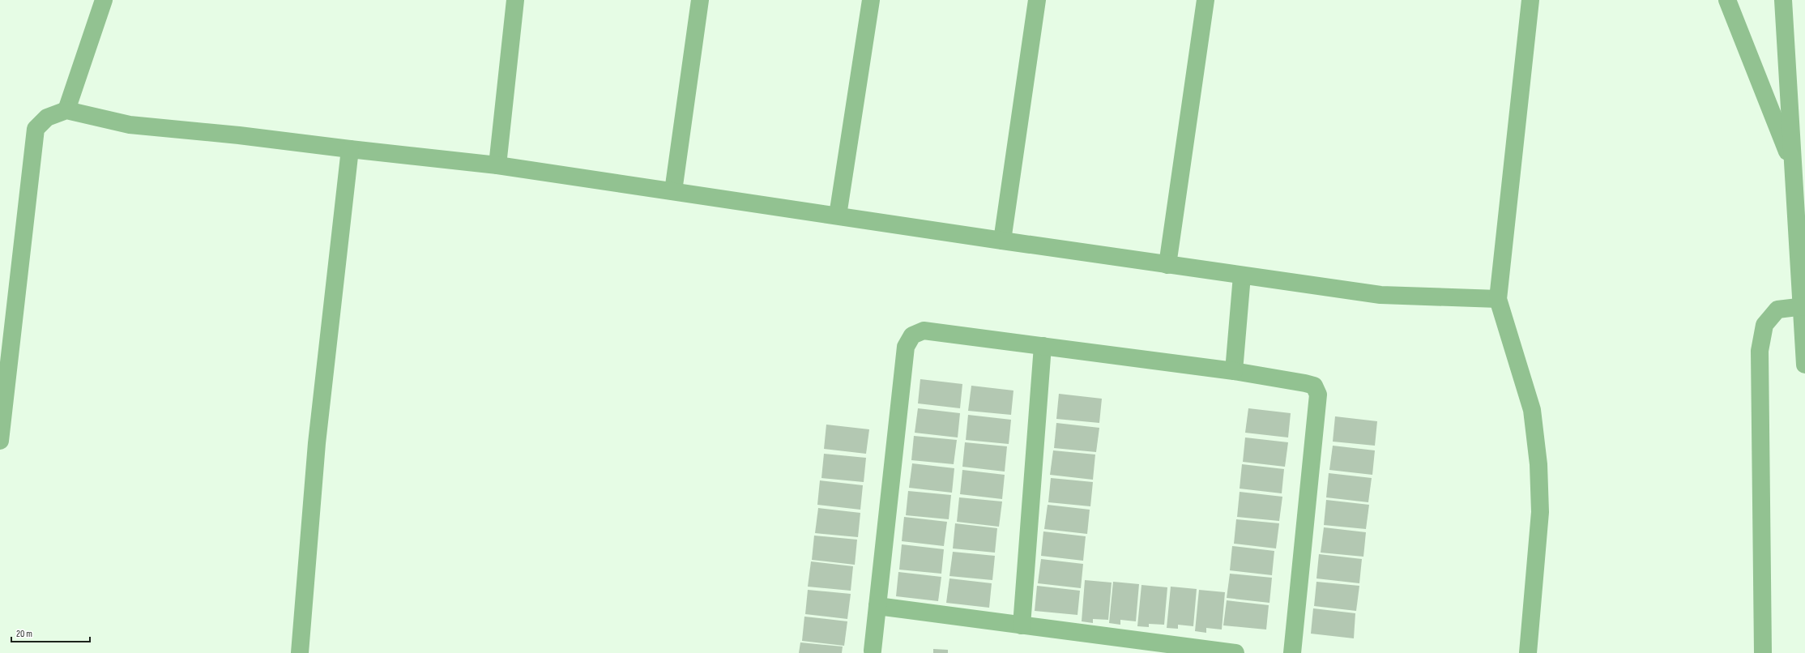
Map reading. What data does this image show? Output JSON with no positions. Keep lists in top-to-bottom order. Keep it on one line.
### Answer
{"scale_bar":"20 m"}
